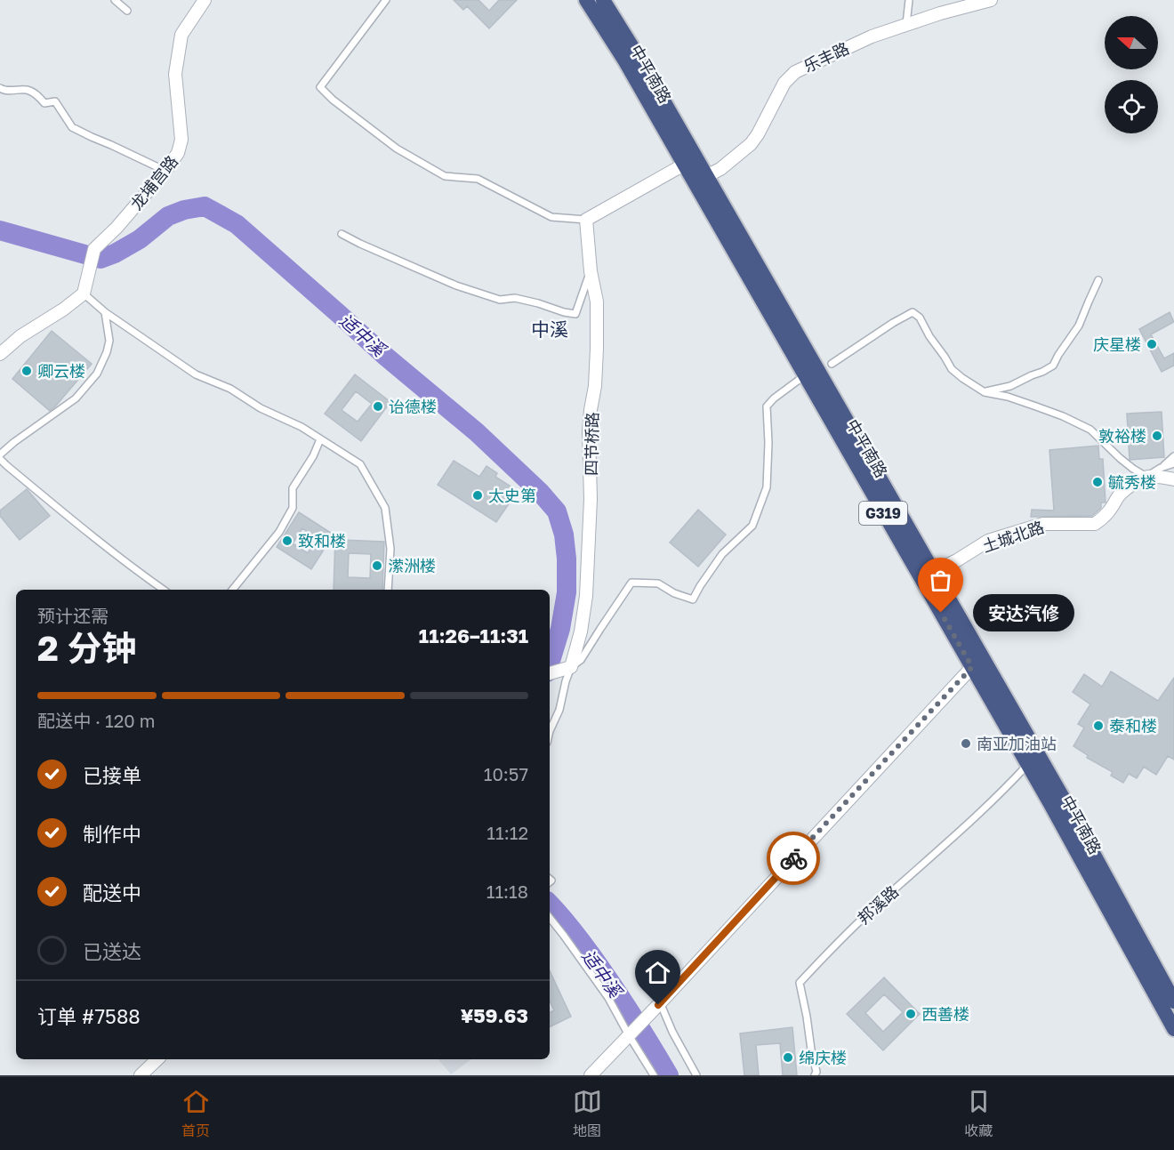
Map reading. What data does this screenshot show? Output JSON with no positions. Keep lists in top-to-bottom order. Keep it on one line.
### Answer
{"streets":{"highway":["中平南路","G319"],"street":["乐丰路","龙埔宫路","四节桥路","土城北路"],"lane":["邦溪路"]},"crossings":[["乐丰路","G319"],["中平南路","邦溪路"],["G319","土城北路"]],"districts":["中溪"],"water":["适中溪"],"places":["庆星楼","卿云楼","诒德楼","敦裕楼","毓秀楼","太史第","致和楼","潆洲楼","安达汽修","泰和楼","南亚加油站","西善楼","绵庆楼"],"north":"left","page":{"heading":["2 分钟","预计还需","11:26–11:31"],"panel":["订单 #7588","¥59.63"],"bubble":"安达汽修","bar":"配送中 · 120 m","list":[["已接单","10:57"],["制作中","11:12"],["配送中","11:18"],"已送达"],"tabs":["首页","地图","收藏"]}}
